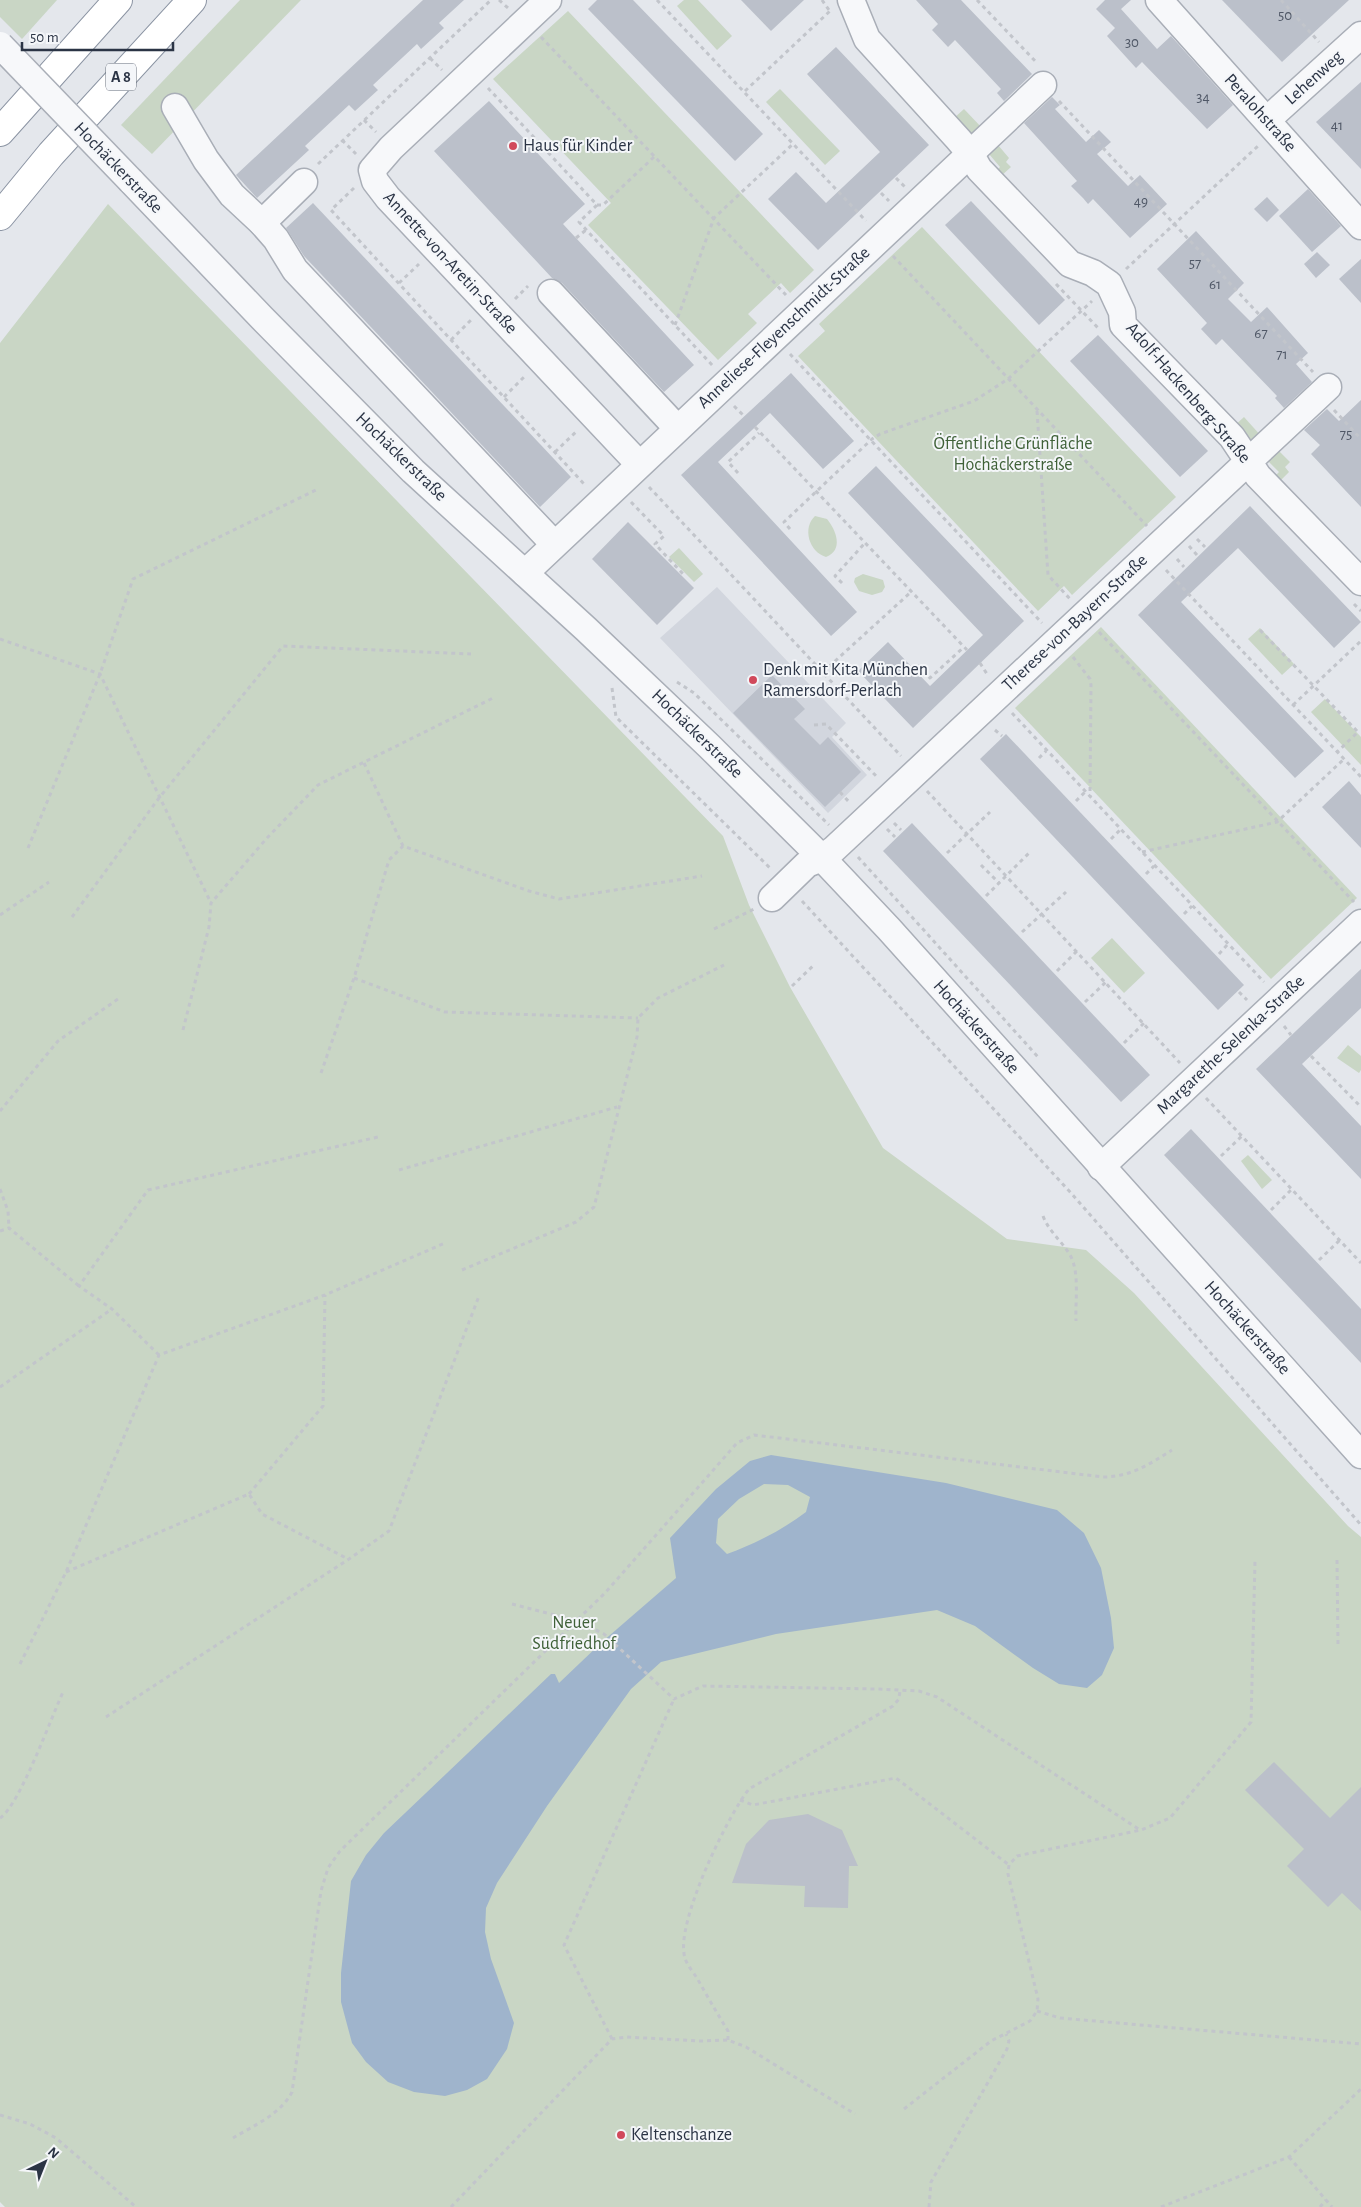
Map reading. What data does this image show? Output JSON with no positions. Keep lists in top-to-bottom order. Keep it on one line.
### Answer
{"streets":{"highway":["A 8"],"street":["Lehenweg","Peralohstraße","Hochäckerstraße","Annette-von-Aretin-Straße","Anneliese-Fleyenschmidt-Straße","Adolf-Hackenberg-Straße","Therese-von-Bayern-Straße","Margarethe-Selenka-Straße"]},"crossings":[["Lehenweg","Peralohstraße"],["Hochäckerstraße","Anneliese-Fleyenschmidt-Straße"],["Hochäckerstraße","Therese-von-Bayern-Straße"],["Hochäckerstraße","Margarethe-Selenka-Straße"],["Annette-von-Aretin-Straße","Anneliese-Fleyenschmidt-Straße"],["Adolf-Hackenberg-Straße","Therese-von-Bayern-Straße"]],"parks":["Öffentliche Grünfläche Hochäckerstraße","Neuer Südfriedhof"],"places":["Haus für Kinder","Denk mit Kita München Ramersdorf-Perlach","Keltenschanze"],"house_numbers":["50","30","34","41","49","57","61","67","71","75"],"scale_bar":"50 m","north":"top right"}
